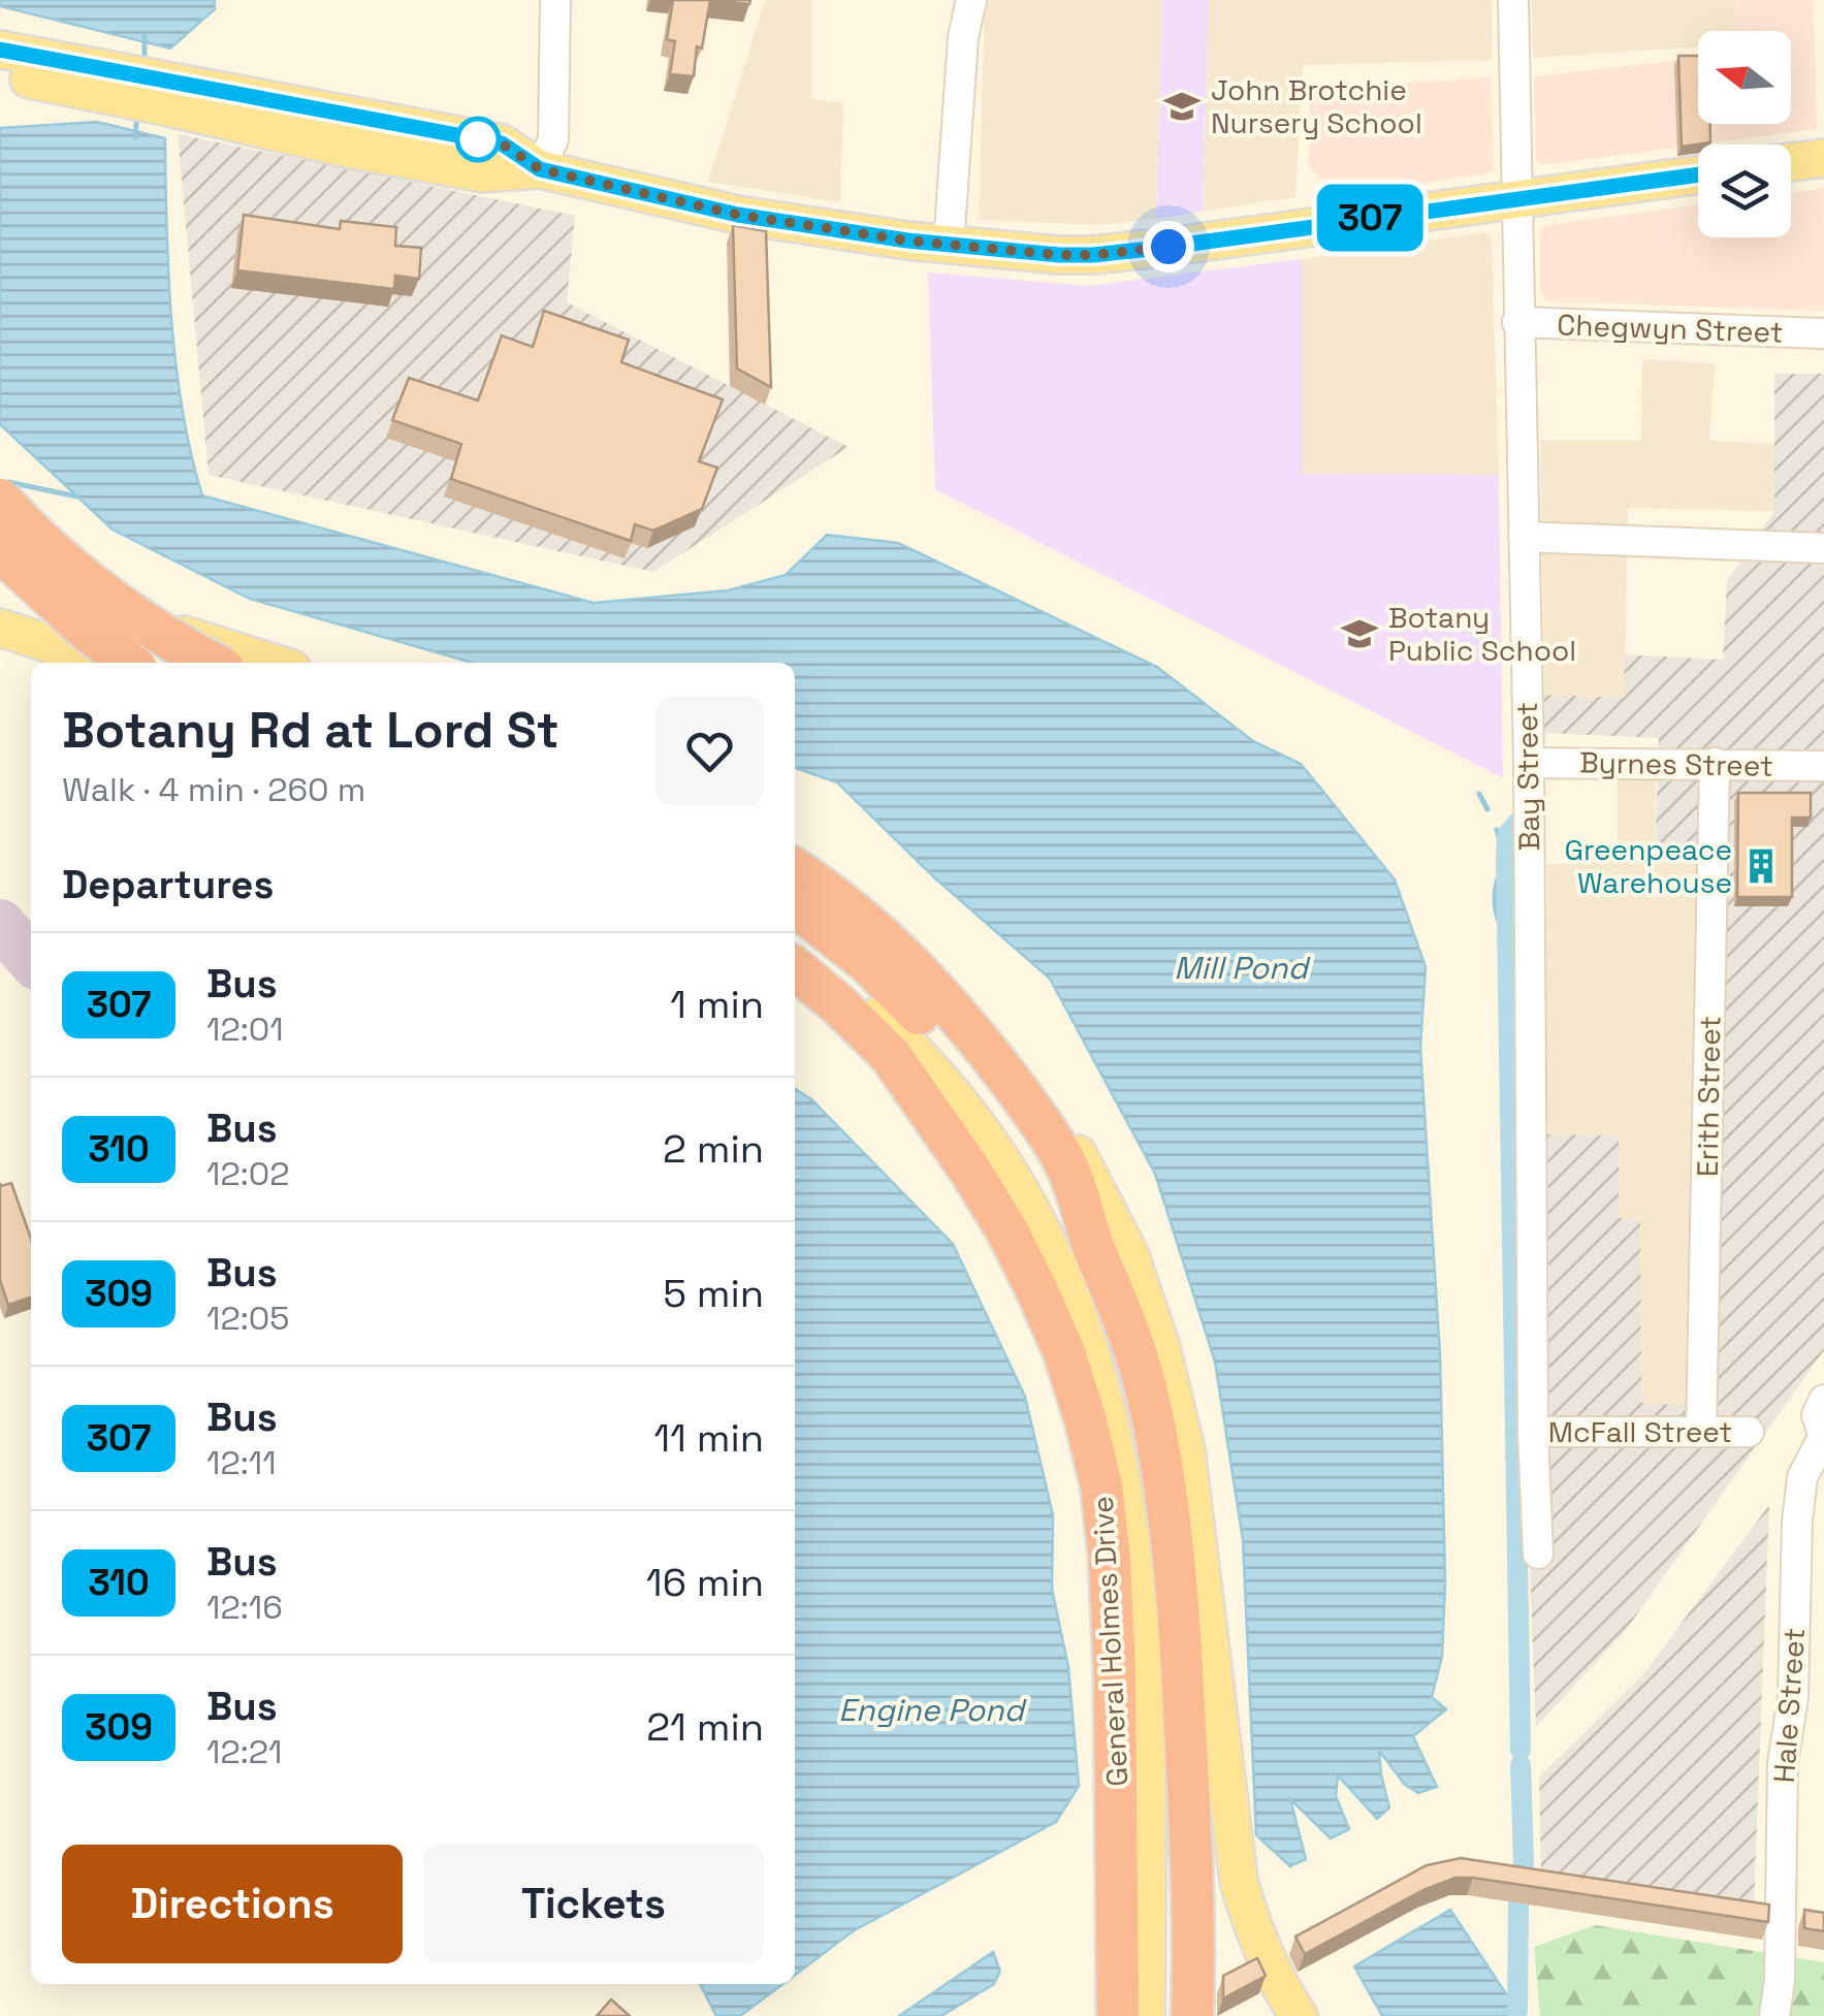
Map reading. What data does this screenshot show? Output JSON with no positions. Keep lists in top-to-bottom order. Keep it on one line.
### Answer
{"streets":{"highway":["General Holmes Drive"],"street":["Chegwyn Street","Byrnes Street","Bay Street","Erith Street","McFall Street","Hale Street"]},"crossings":[["Chegwyn Street","Bay Street"],["Byrnes Street","Bay Street"],["Byrnes Street","Erith Street"],["Bay Street","McFall Street"],["Erith Street","McFall Street"]],"water":["Mill Pond","Engine Pond"],"places":{"school or university":["John Brotchie Nursery School","Botany Public School"],"building":["Greenpeace Warehouse"]},"lines":["bus line 307"],"north":"left","page":{"on_map":"307","heading":[["Botany Rd at Lord St","Walk · 4 min · 260 m"],"Departures"],"list":[{"mark":"307","name":"Bus","note":"12:01","value":"1 min"},{"mark":"310","name":"Bus","note":"12:02","value":"2 min"},{"mark":"309","name":"Bus","note":"12:05","value":"5 min"},{"mark":"307","name":"Bus","note":"12:11","value":"11 min"},{"mark":"310","name":"Bus","note":"12:16","value":"16 min"},{"mark":"309","name":"Bus","note":"12:21","value":"21 min"}],"buttons":["Directions","Tickets"]}}
